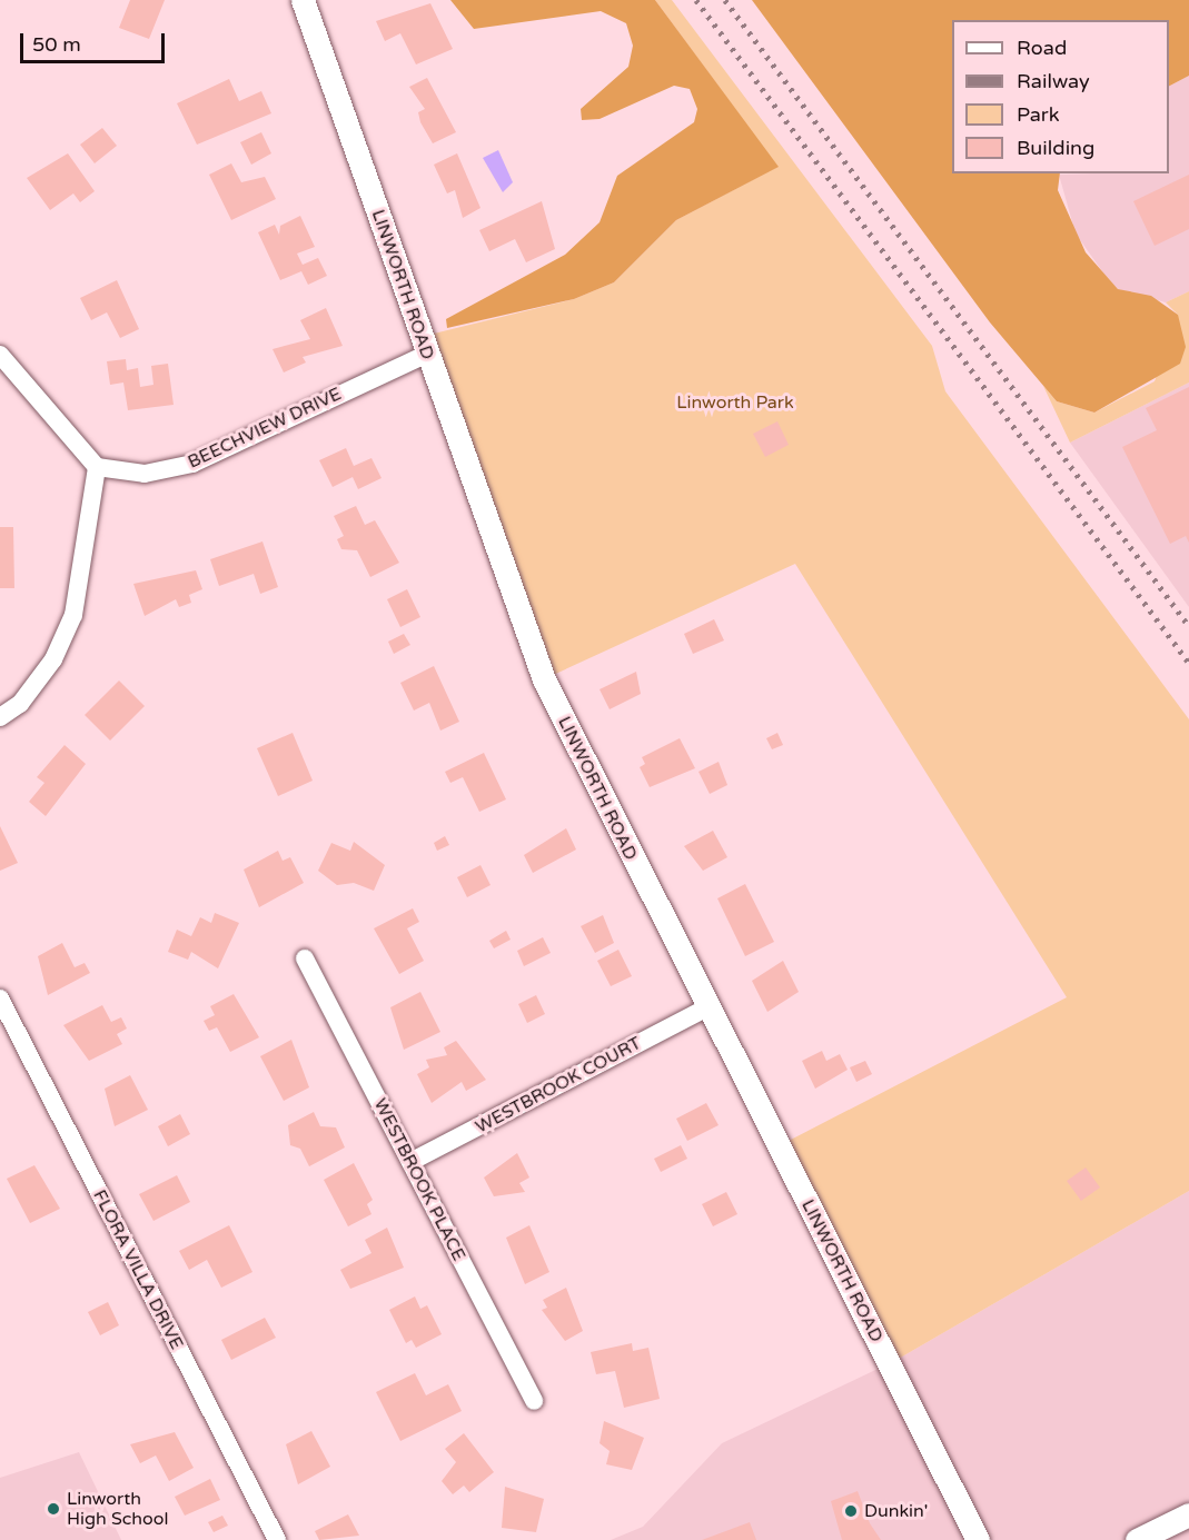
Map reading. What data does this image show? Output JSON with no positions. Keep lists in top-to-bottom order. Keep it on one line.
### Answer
{"streets":{"main road":["LINWORTH ROAD"],"street":["BEECHVIEW DRIVE","WESTBROOK COURT","WESTBROOK PLACE","FLORA VILLA DRIVE"]},"crossings":[["LINWORTH ROAD","BEECHVIEW DRIVE"],["LINWORTH ROAD","WESTBROOK COURT"],["WESTBROOK COURT","WESTBROOK PLACE"]],"parks":["Linworth Park"],"places":["Linworth High School","Dunkin'"],"legend":["Road","Railway","Park","Building"],"scale_bar":"50 m"}
